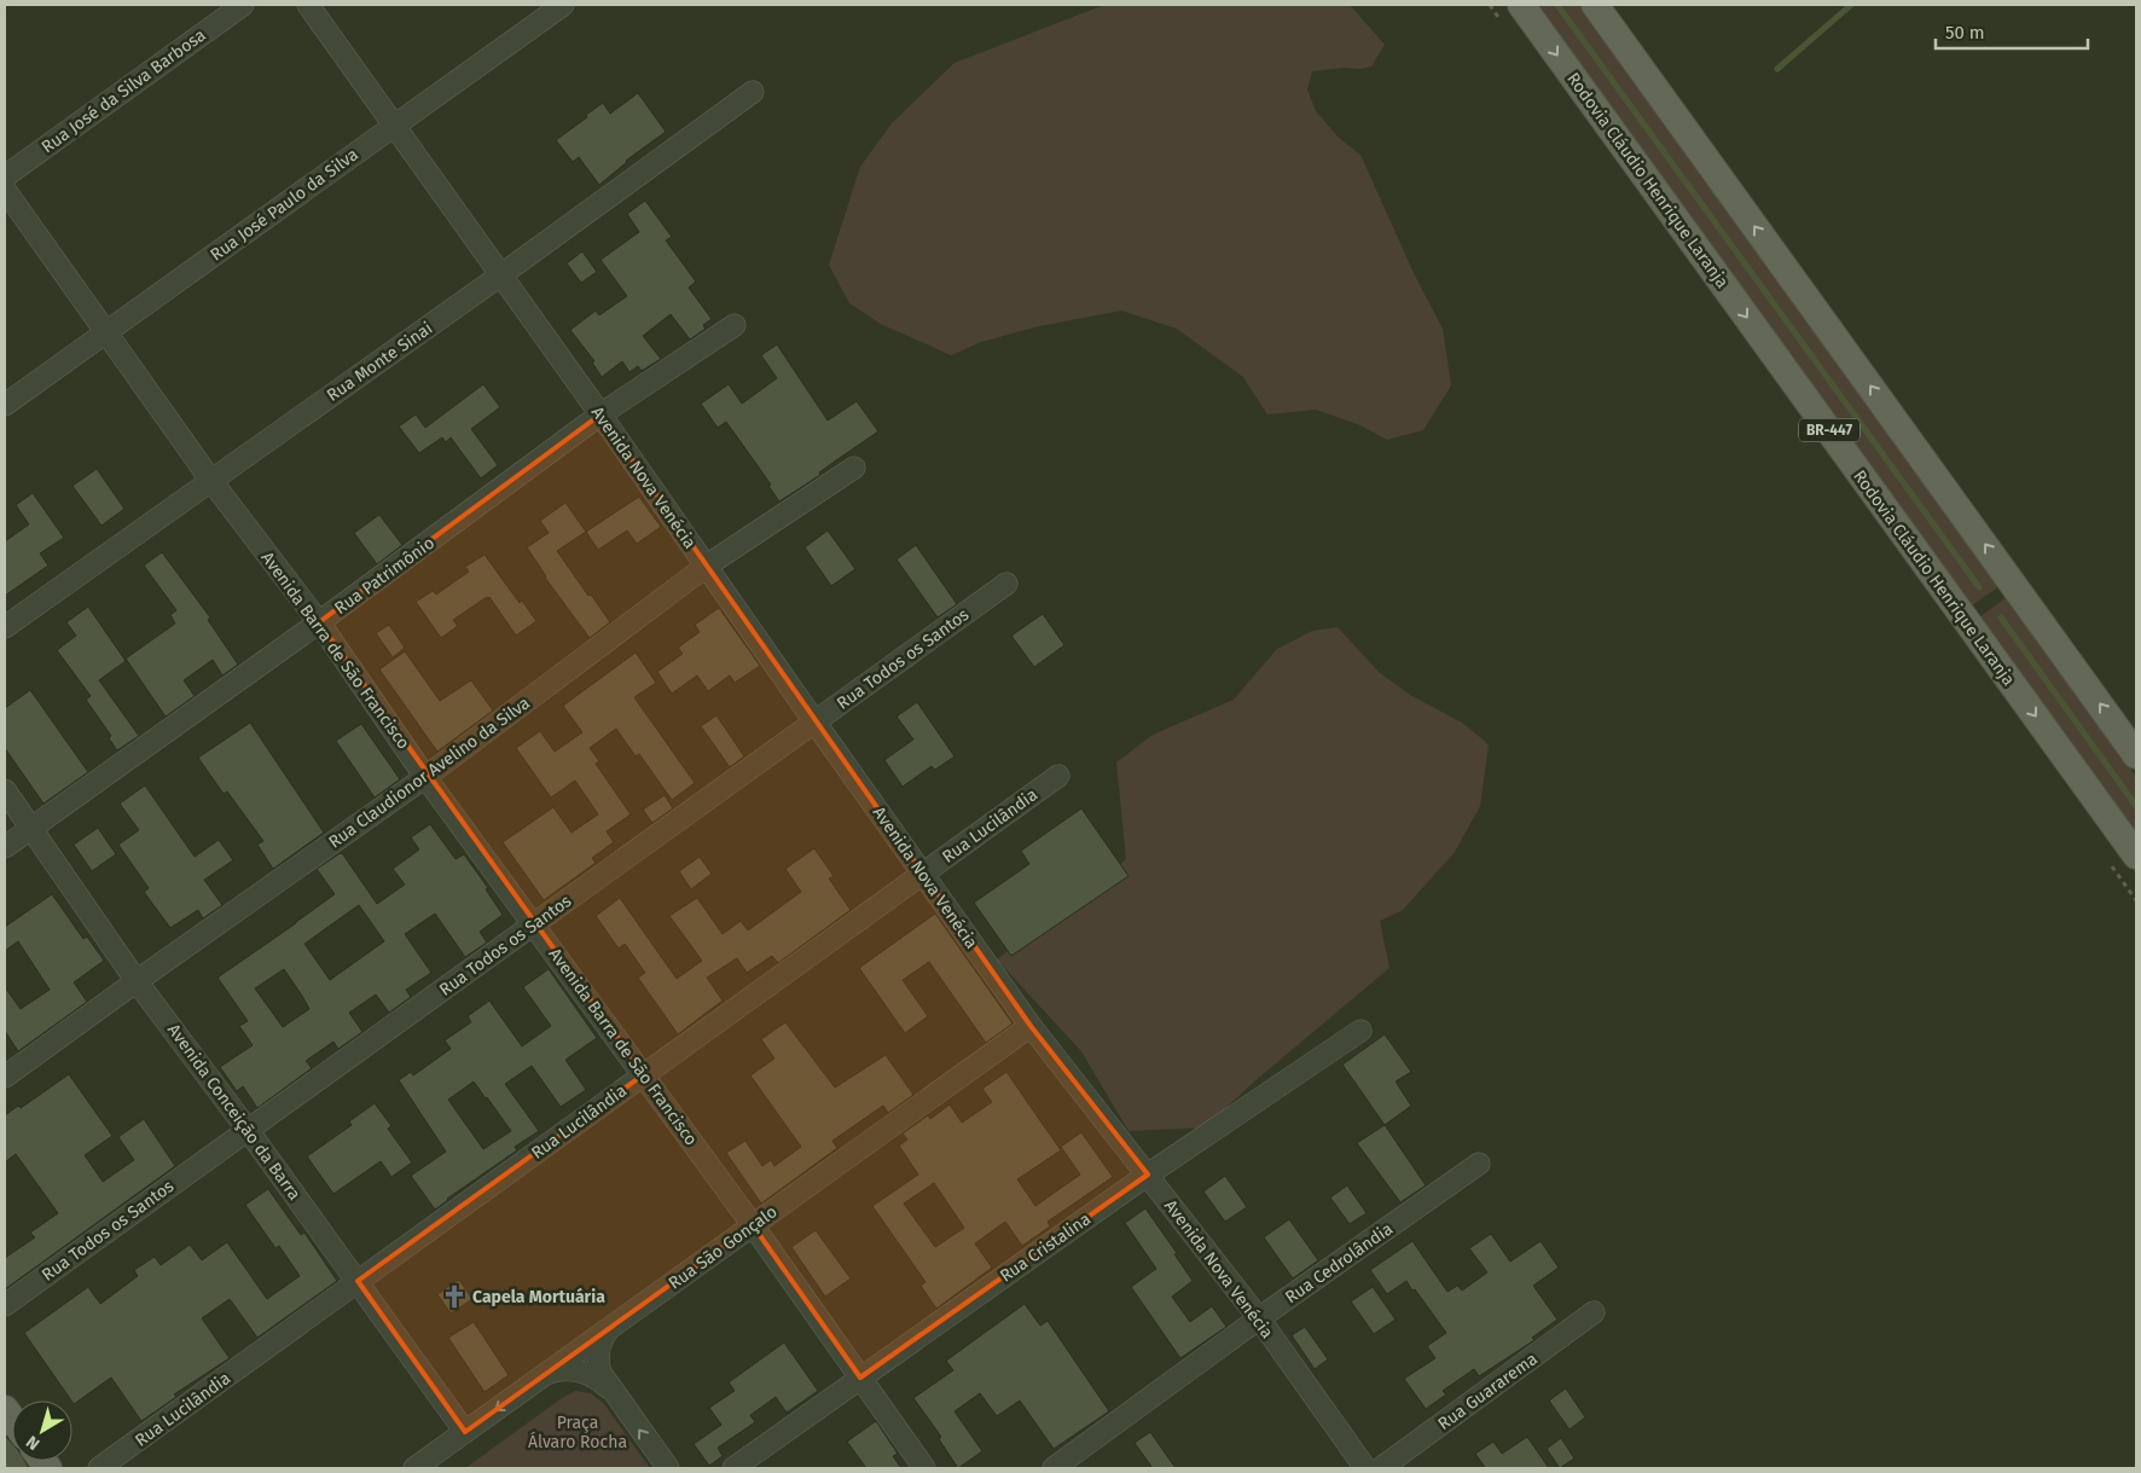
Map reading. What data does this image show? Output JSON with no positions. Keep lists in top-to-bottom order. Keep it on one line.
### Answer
{"streets":{"main road":["Rodovia Cláudio Henrique Laranja","BR-447"],"street":["Rua José da Silva Barbosa","Rua José Paulo da Silva","Rua Monte Sinai","Avenida Nova Venécia","Rua Patrimônio","Avenida Barra de São Francisco","Rua Todos os Santos","Rua Claudionor Avelino da Silva","Rua Lucilândia","Avenida Conceição da Barra","Rua São Gonçalo","Rua Cristalina","Rua Cedrolândia","Rua Guararema"]},"crossings":[["Rua José Paulo da Silva","Avenida Nova Venécia"],["Rua José Paulo da Silva","Avenida Barra de São Francisco"],["Rua Monte Sinai","Avenida Nova Venécia"],["Rua Monte Sinai","Avenida Barra de São Francisco"],["Avenida Nova Venécia","Rua Patrimônio"],["Avenida Nova Venécia","Rua Todos os Santos"],["Avenida Nova Venécia","Rua Claudionor Avelino da Silva"],["Avenida Nova Venécia","Rua Lucilândia"],["Avenida Nova Venécia","Rua São Gonçalo"],["Avenida Nova Venécia","Rua Cristalina"],["Avenida Nova Venécia","Rua Cedrolândia"],["Rua Patrimônio","Avenida Barra de São Francisco"],["Rua Patrimônio","Avenida Conceição da Barra"],["Avenida Barra de São Francisco","Rua Todos os Santos"],["Avenida Barra de São Francisco","Rua Claudionor Avelino da Silva"],["Avenida Barra de São Francisco","Rua Lucilândia"],["Avenida Barra de São Francisco","Rua São Gonçalo"],["Avenida Barra de São Francisco","Rua Cristalina"],["Rua Todos os Santos","Avenida Conceição da Barra"],["Rua Claudionor Avelino da Silva","Avenida Conceição da Barra"],["Rua Lucilândia","Avenida Conceição da Barra"],["Avenida Conceição da Barra","Rua São Gonçalo"]],"parks":["Praça Álvaro Rocha"],"places":{"church":["Capela Mortuária"]},"scale_bar":"50 m","north":"bottom left"}
